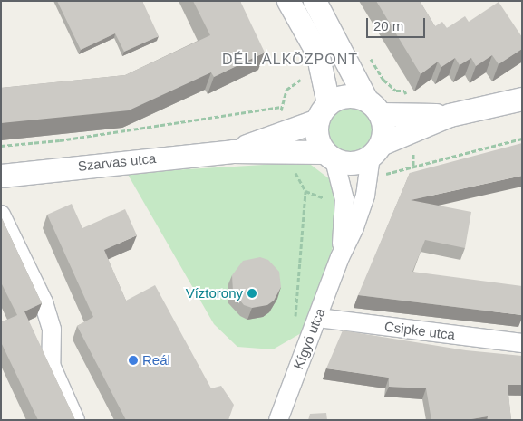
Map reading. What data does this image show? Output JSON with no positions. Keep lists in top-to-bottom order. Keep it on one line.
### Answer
{"streets":{"street":["Szarvas utca","Csipke utca","Kígyó utca"]},"crossings":[["Szarvas utca","Kígyó utca"],["Csipke utca","Kígyó utca"]],"districts":["DÉLI ALKÖZPONT"],"places":["Víztorony","Reál"],"scale_bar":"20 m"}
